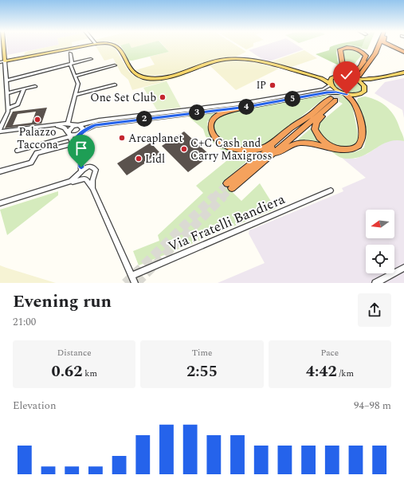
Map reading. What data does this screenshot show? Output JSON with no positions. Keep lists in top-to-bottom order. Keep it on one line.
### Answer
{"streets":{"street":["Via Fratelli Bandiera"]},"places":["IP","One Set Club","Palazzo Taccona","Arcaplanet","C+C Cash and Carry Maxigross","Lidl"],"north":"left","page":{"pins":["5","4","3","2"],"heading":["Evening run","21:00"],"stats":[["Distance","0.62 km"],["Time","2:55"],["Pace","4:42 /km"]],"chart":["Elevation","94–98 m"]}}
